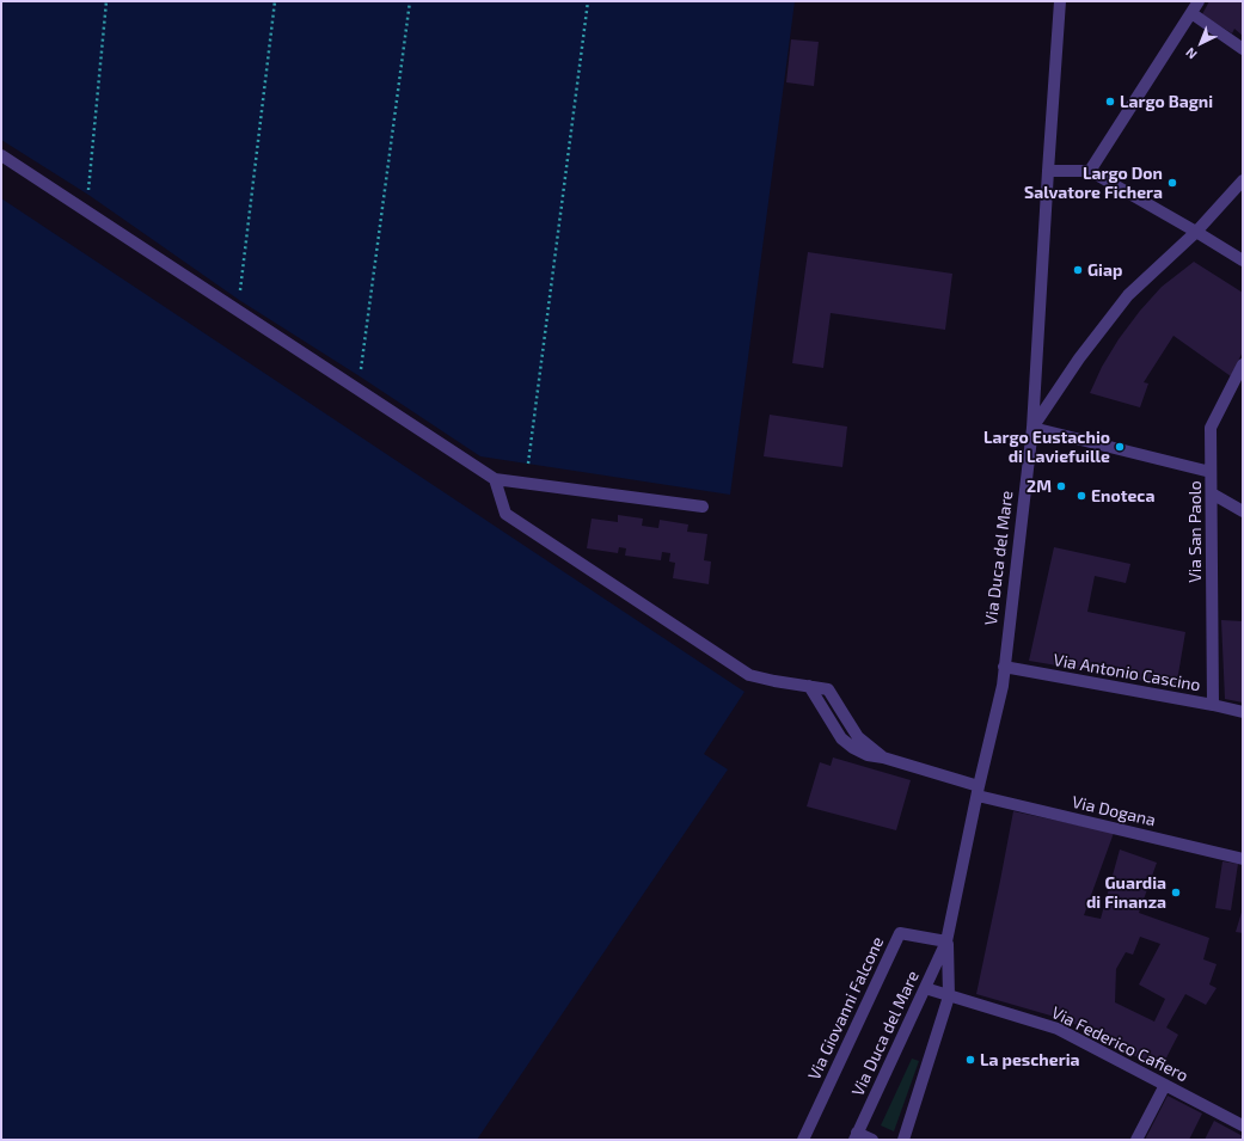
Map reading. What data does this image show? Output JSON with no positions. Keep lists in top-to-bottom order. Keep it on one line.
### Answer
{"streets":{"street":["Via San Paolo","Via Duca del Mare","Via Antonio Cascino","Via Dogana","Via Giovanni Falcone","Via Federico Cafiero"]},"crossings":[["Via San Paolo","Via Antonio Cascino"],["Via Duca del Mare","Via Antonio Cascino"],["Via Duca del Mare","Via Dogana"],["Via Duca del Mare","Via Giovanni Falcone"],["Via Duca del Mare","Via Federico Cafiero"]],"places":["Largo Bagni","Largo Don Salvatore Fichera","Giap","Largo Eustachio di Laviefuille","2M","Enoteca","Guardia di Finanza","La pescheria"],"north":"bottom left"}
